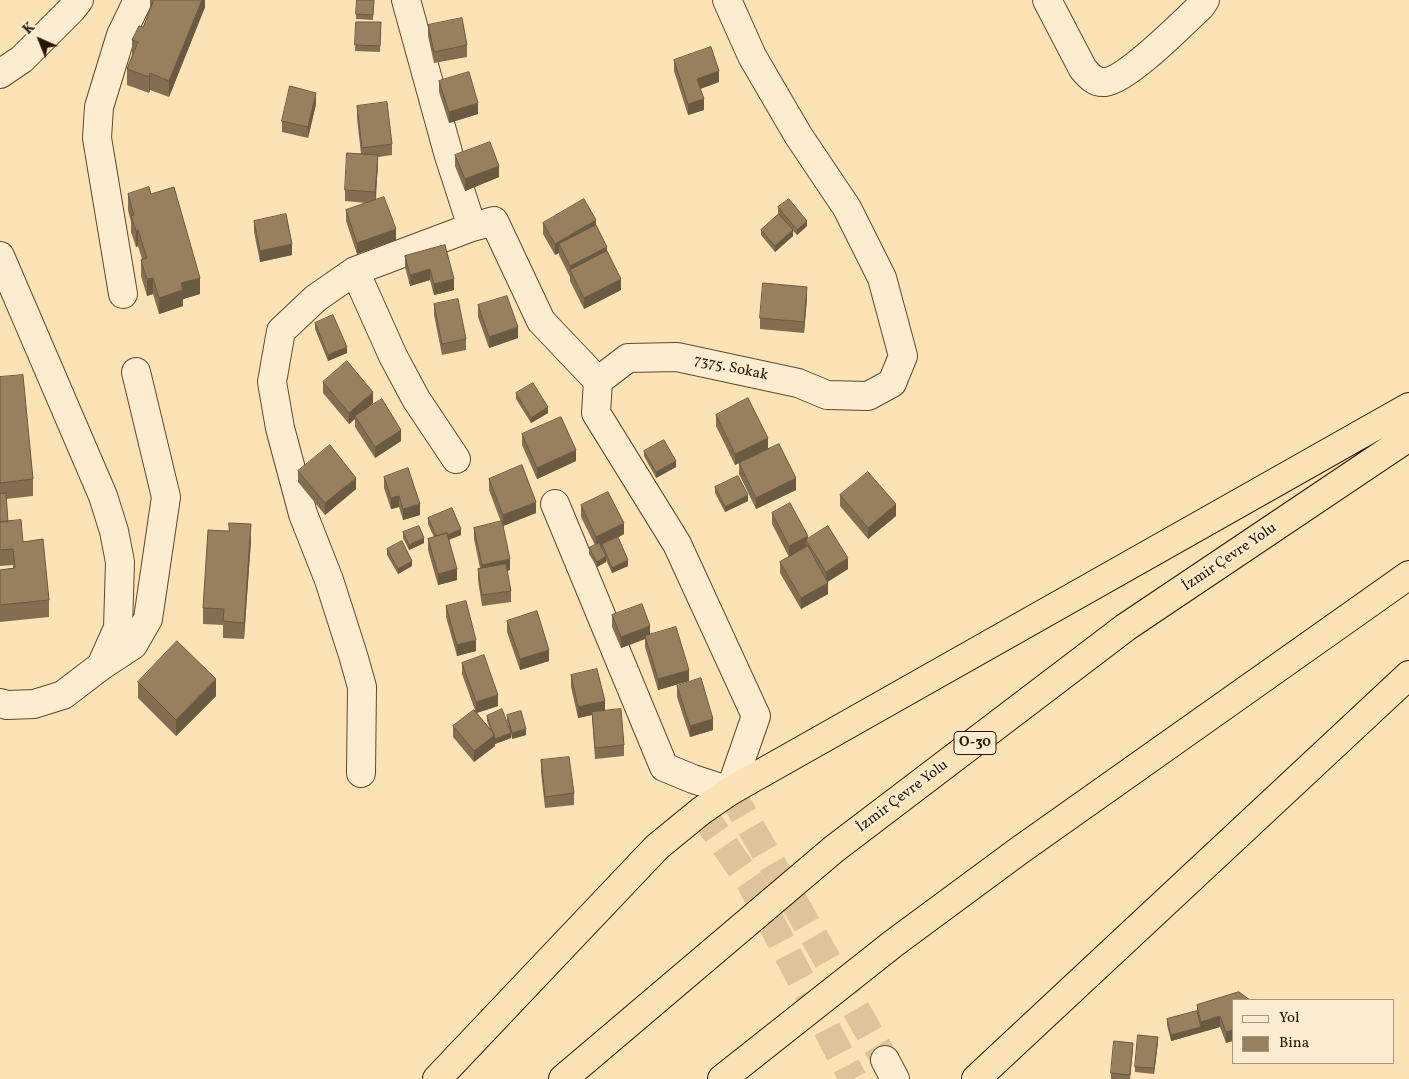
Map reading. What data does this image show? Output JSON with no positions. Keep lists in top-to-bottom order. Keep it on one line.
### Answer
{"streets":{"highway":["İzmir Çevre Yolu","O-30"],"street":["7375. Sokak"]},"legend":["Yol","Bina"],"north":"top left"}
